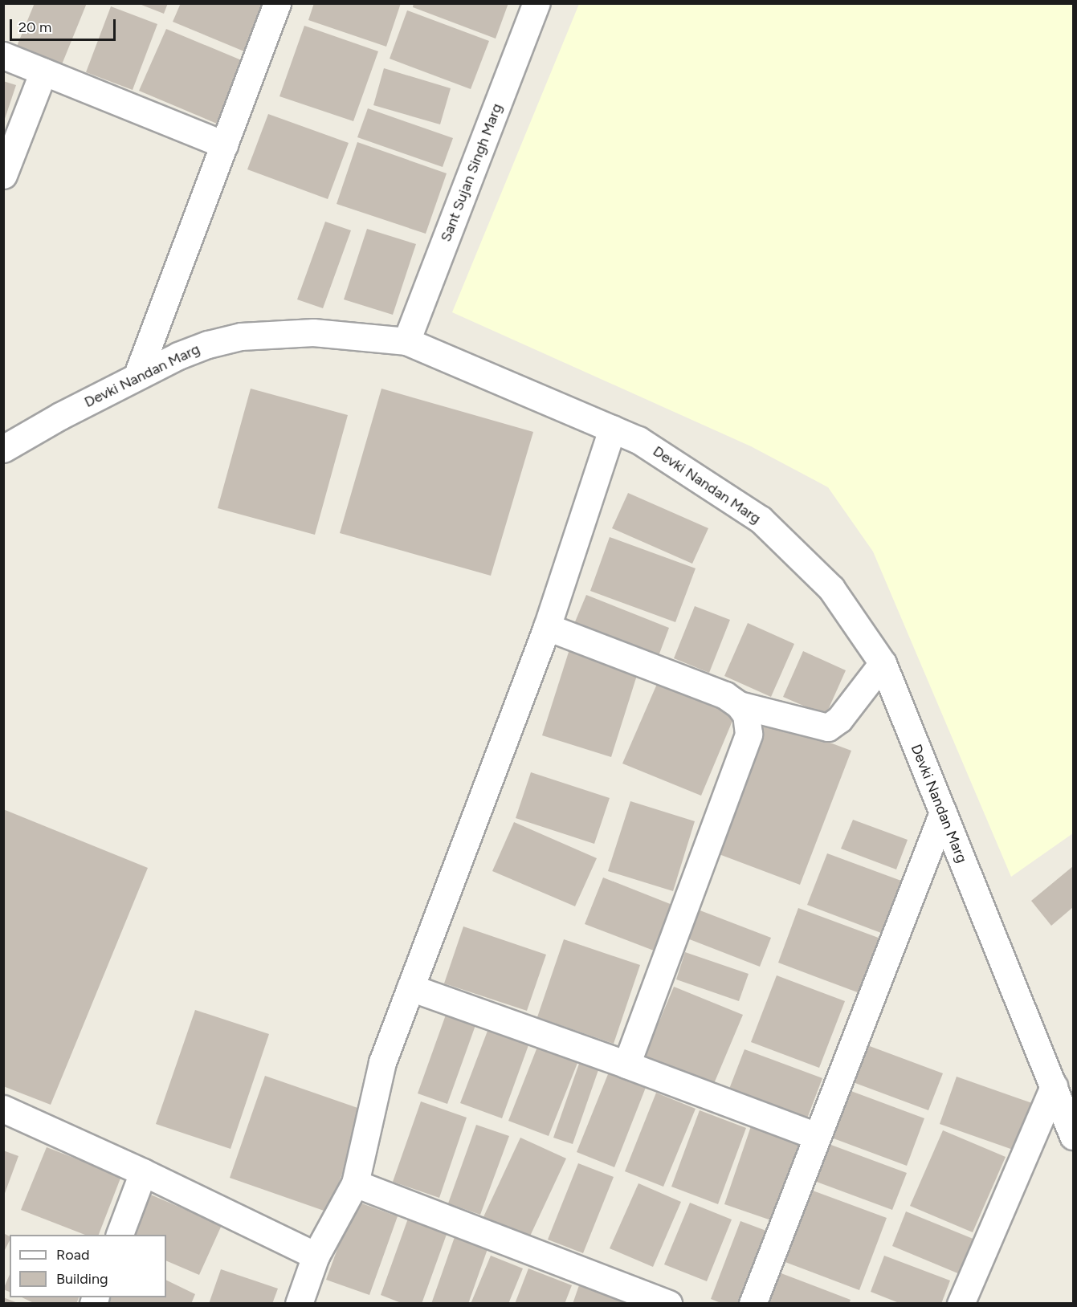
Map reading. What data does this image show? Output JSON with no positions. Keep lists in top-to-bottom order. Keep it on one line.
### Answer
{"streets":{"street":["Sant Sujan Singh Marg","Devki Nandan Marg"]},"crossings":[["Sant Sujan Singh Marg","Devki Nandan Marg"]],"legend":["Road","Building"],"scale_bar":"20 m"}
